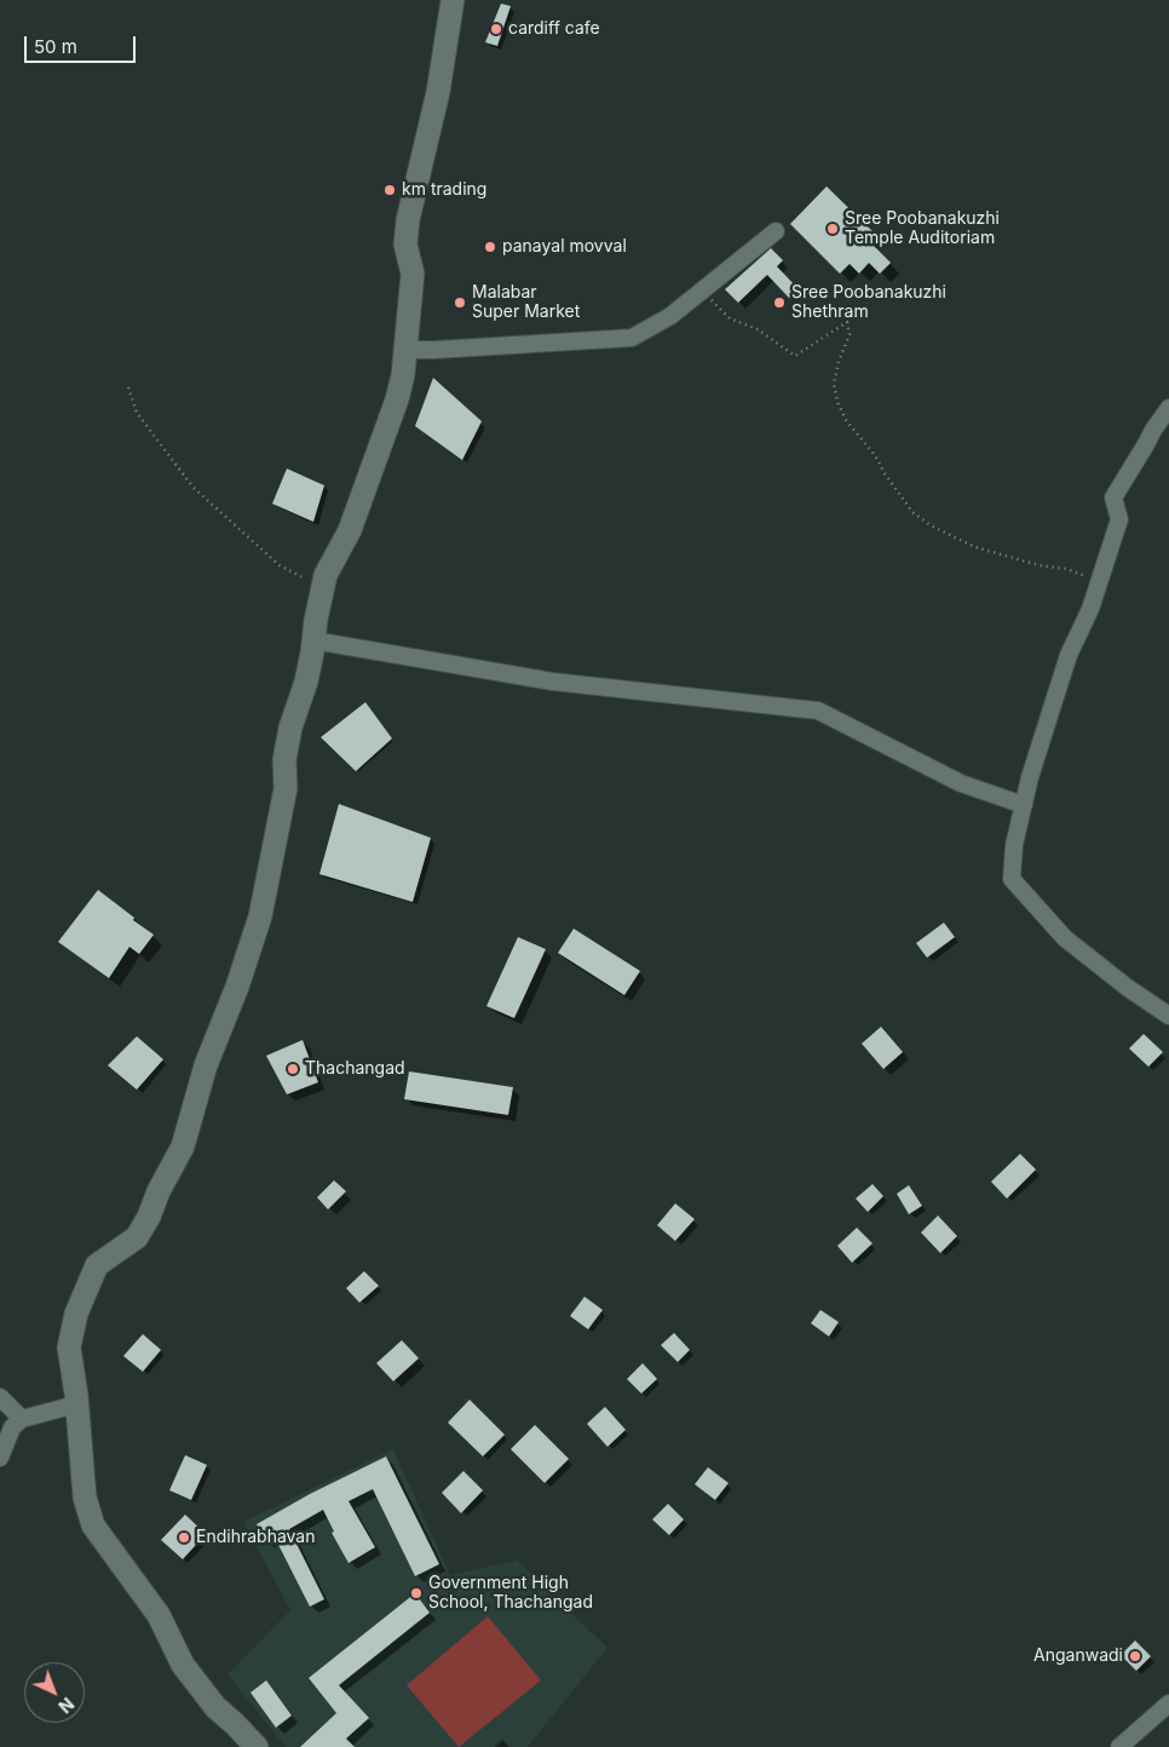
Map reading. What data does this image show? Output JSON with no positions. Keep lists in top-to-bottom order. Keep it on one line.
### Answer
{"places":["cardiff cafe","km trading","Sree Poobanakuzhi Temple Auditoriam","panayal movval","Malabar Super Market","Sree Poobanakuzhi Shethram","Thachangad","Endihrabhavan","Government High School, Thachangad","Anganwadi"],"scale_bar":"50 m","north":"bottom right"}
